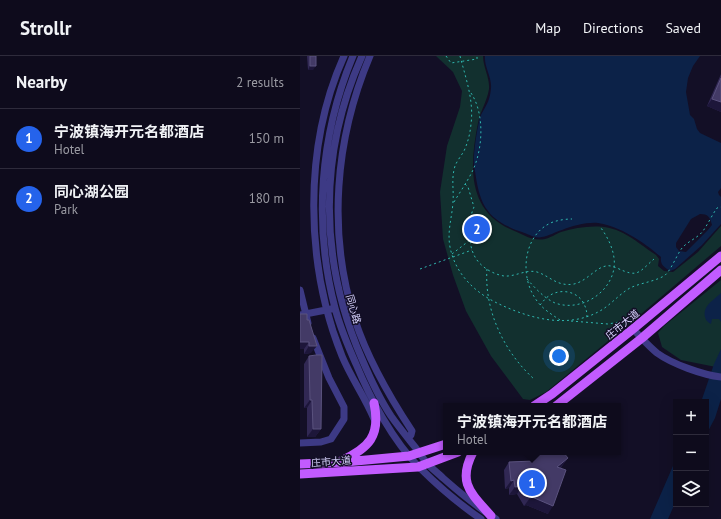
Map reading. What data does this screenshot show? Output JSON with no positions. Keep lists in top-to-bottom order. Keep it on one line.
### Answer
{"streets":{"main road":["庄市大道"],"street":["同心路"]},"crossings":[["同心路","庄市大道"]],"page":{"header":"Strollr","nav":["Map","Directions","Saved"],"heading":["Nearby","2 results"],"list":[{"mark":"1","name":"宁波镇海开元名都酒店","note":"Hotel","value":"150 m"},{"mark":"2","name":"同心湖公园","note":"Park","value":"180 m"}],"pins":["2","1"],"map_buttons":["+","−"],"popup":["宁波镇海开元名都酒店","Hotel"]}}
